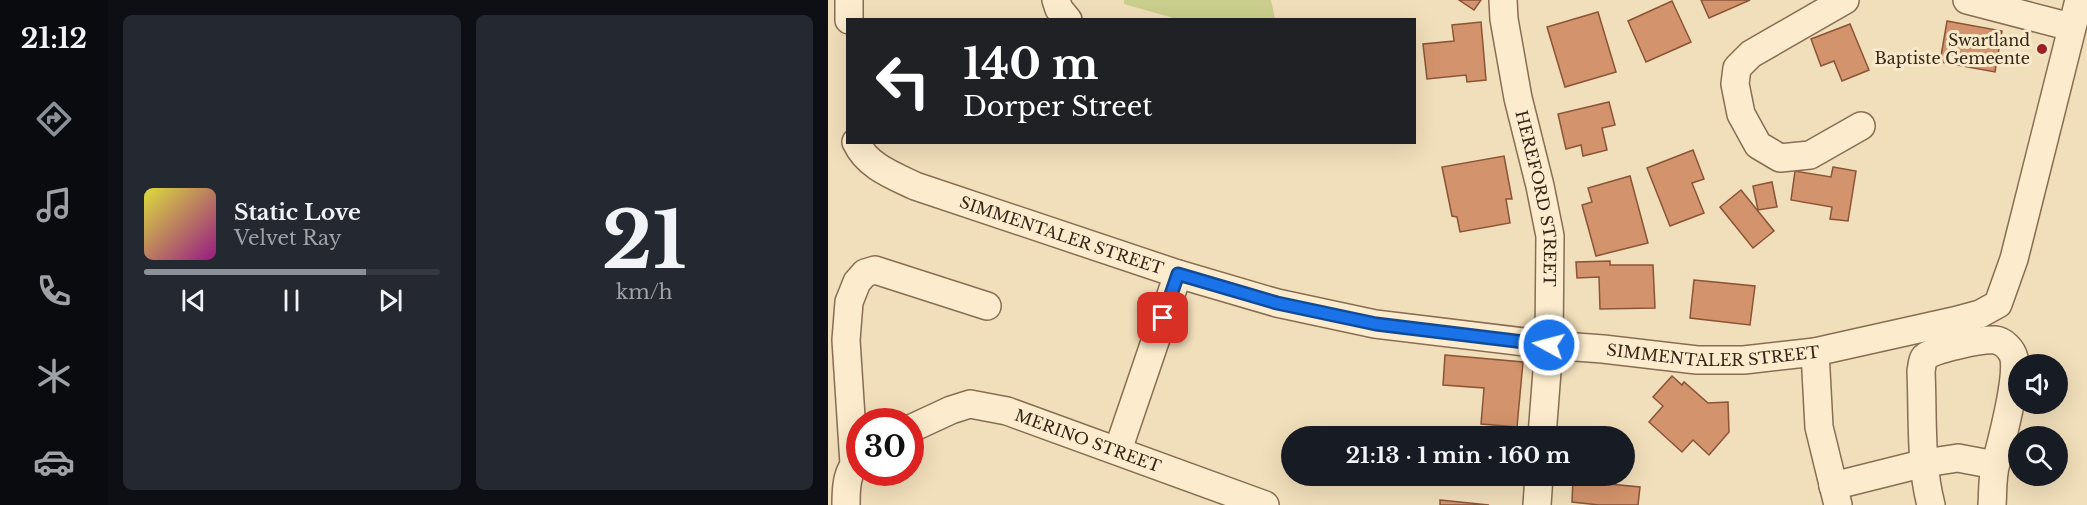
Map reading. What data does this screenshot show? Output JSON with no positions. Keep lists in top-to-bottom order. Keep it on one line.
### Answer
{"streets":{"street":["HEREFORD STREET","SIMMENTALER STREET","MERINO STREET"]},"crossings":[["HEREFORD STREET","SIMMENTALER STREET"]],"places":["Swartland Baptiste Gemeente"],"page":{"tabs":"21:12","tile":["21","km/h"],"turn":["140 m","Dorper Street"],"song":["Static Love","Velvet Ray"],"limit":"30","trip":"21:13 · 1 min · 160 m"}}
